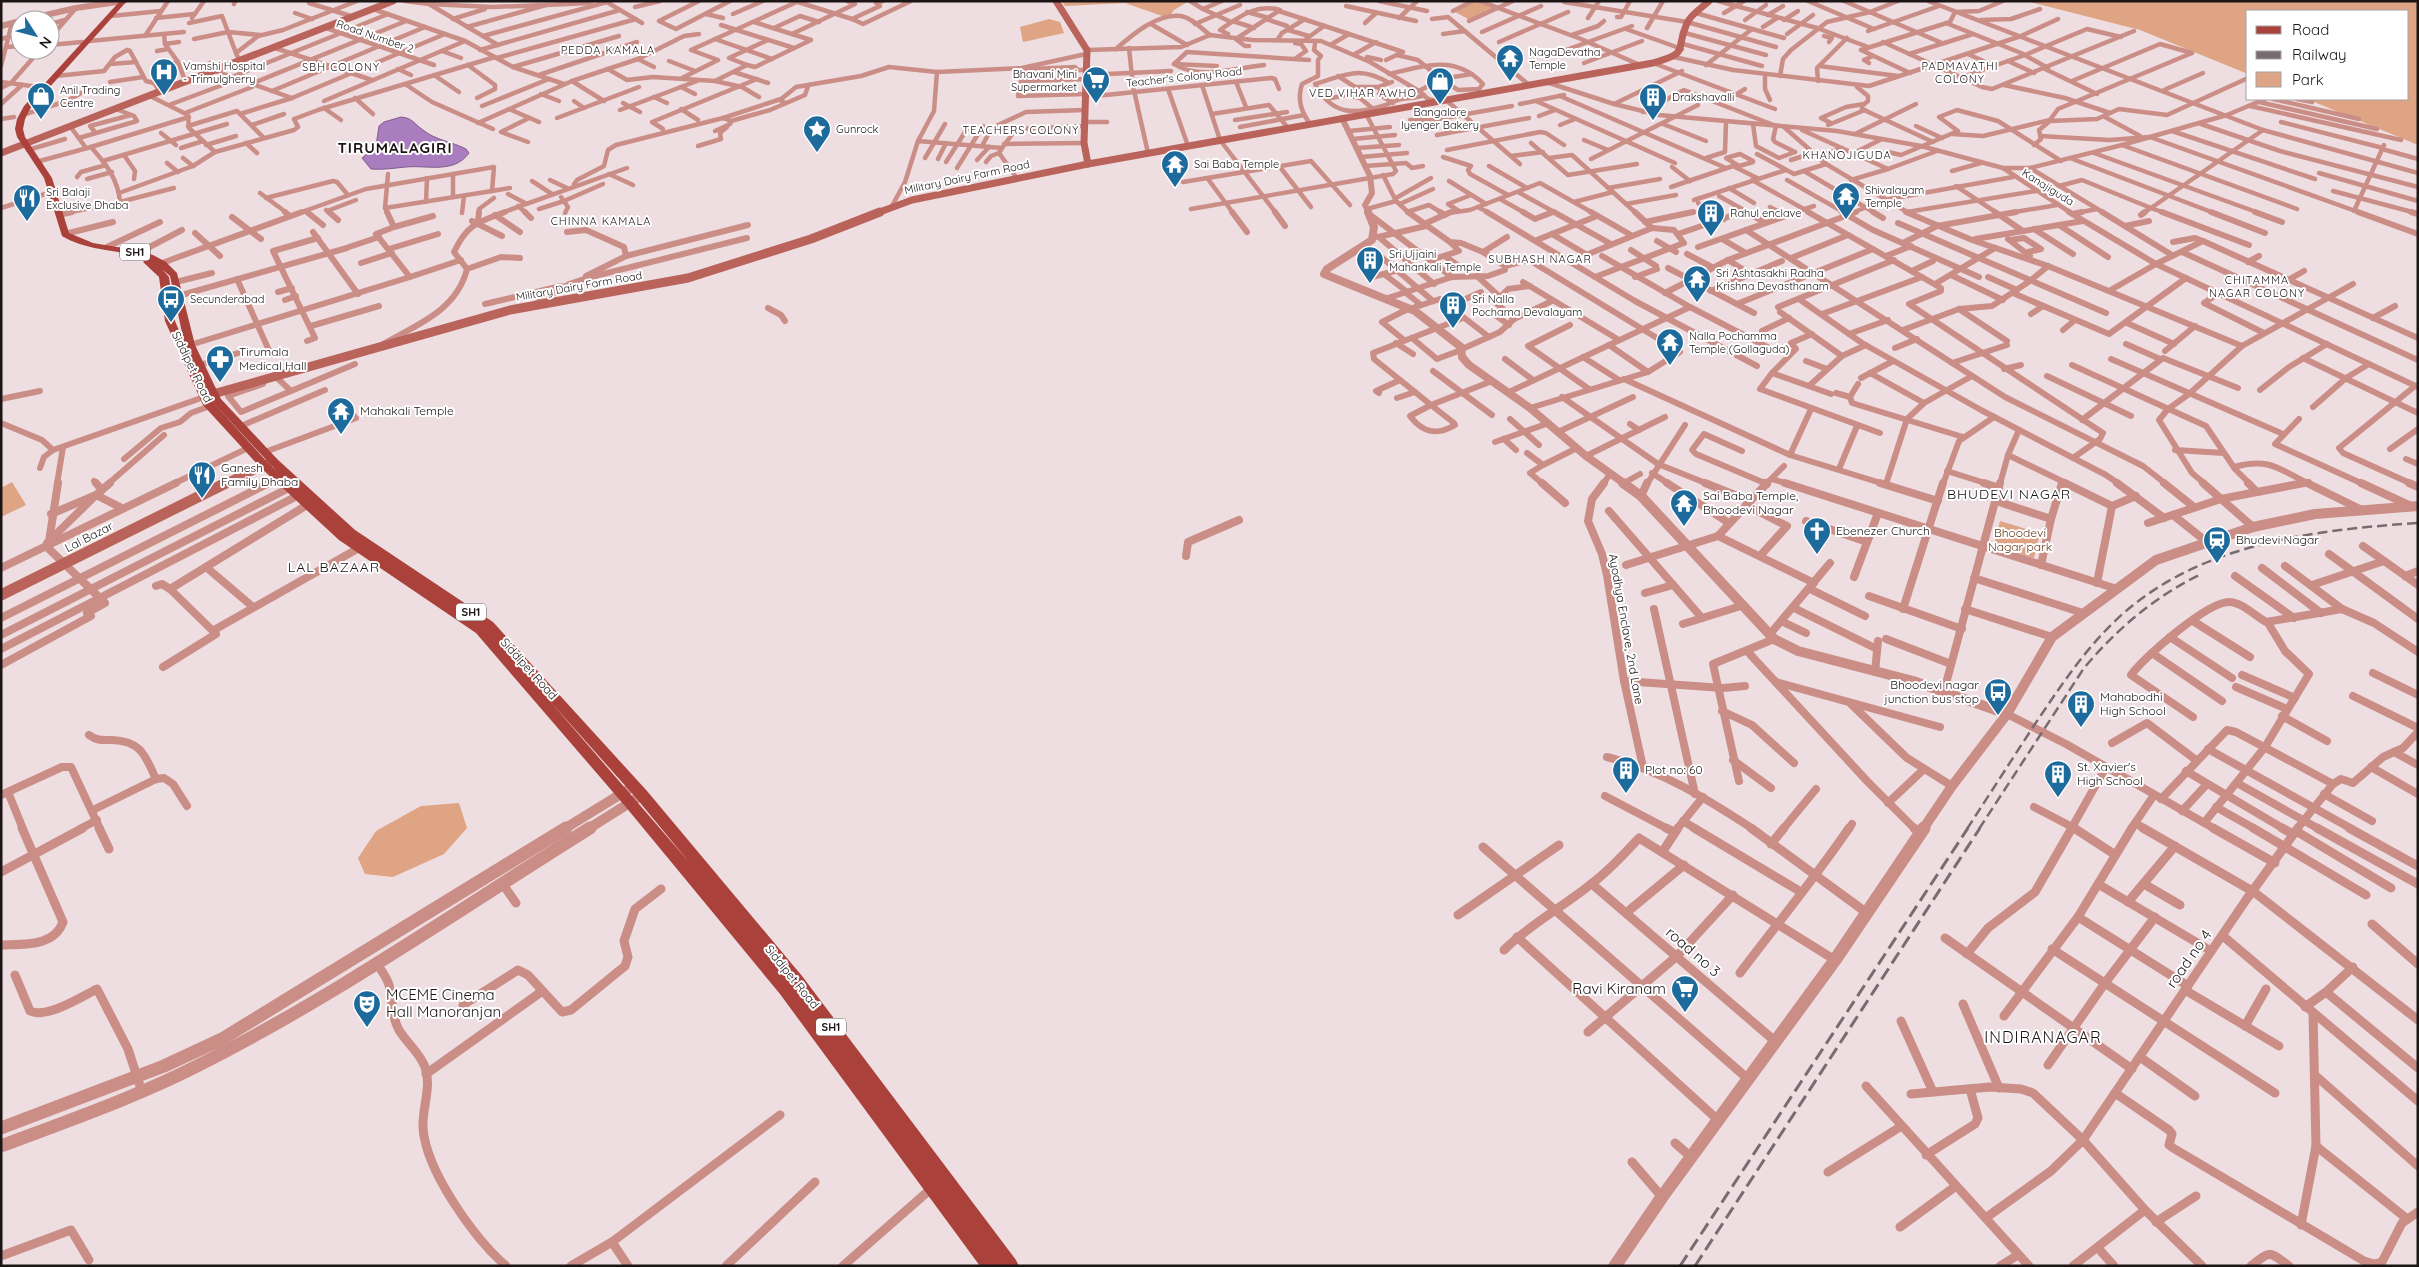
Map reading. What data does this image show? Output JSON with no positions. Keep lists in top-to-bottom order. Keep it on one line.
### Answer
{"streets":{"main road":["Military Dairy Farm Road","SH1","Siddipet Road","Lal Bazar"],"street":["Road Number 2","Teacher's Colony Road","Kanajiguda","Ayodhya Enclave, 2nd Lane","road no 3","road no 4"]},"crossings":[["Military Dairy Farm Road","Kanajiguda"],["Military Dairy Farm Road","Siddipet Road"],["SH1","Siddipet Road"],["Siddipet Road","Lal Bazar"]],"districts":["PEDDA KAMALA","PADMAVATHI COLONY","SBH COLONY","VED VIHAR AWHO","TEACHERS COLONY","TIRUMALAGIRI","KHANOJIGUDA","CHINNA KAMALA","SUBHASH NAGAR","CHITAMMA NAGAR COLONY","BHUDEVI NAGAR","LAL BAZAAR","INDIRANAGAR"],"parks":["Bhoodevi Nagar park"],"places":{"temple":["NagaDevatha Temple","Sai Baba Temple","Shivalayam Temple","Sri Ashtasakhi Radha Krishna Devasthanam","Nalla Pochamma Temple (Gollaguda)","Mahakali Temple","Sai Baba Temple, Bhoodevi Nagar"],"hospital":["Vamshi Hospital - Trimulgherry"],"supermarket":["Bhavani Mini Supermarket","Ravi Kiranam"],"shop":["Bangalore Iyenger Bakery","Anil Trading Centre"],"building":["Drakshavalli","Rahul enclave","Sri Ujjaini Mahankali Temple","Sri Nalla Pochama Devalayam","Mahabodhi High School","Plot no: 60","St. Xavier's High School"],"place":["Gunrock"],"restaurant":["Sri Balaji Exclusive Dhaba","Ganesh Family Dhaba"],"bus stop":["Secunderabad","Bhoodevi nagar junction bus stop"],"pharmacy":["Tirumala Medical Hall"],"church":["Ebenezer Church"],"station":["Bhudevi Nagar"],"theatre":["MCEME Cinema Hall Manoranjan"]},"legend":["Road","Railway","Park"],"north":"bottom right"}
